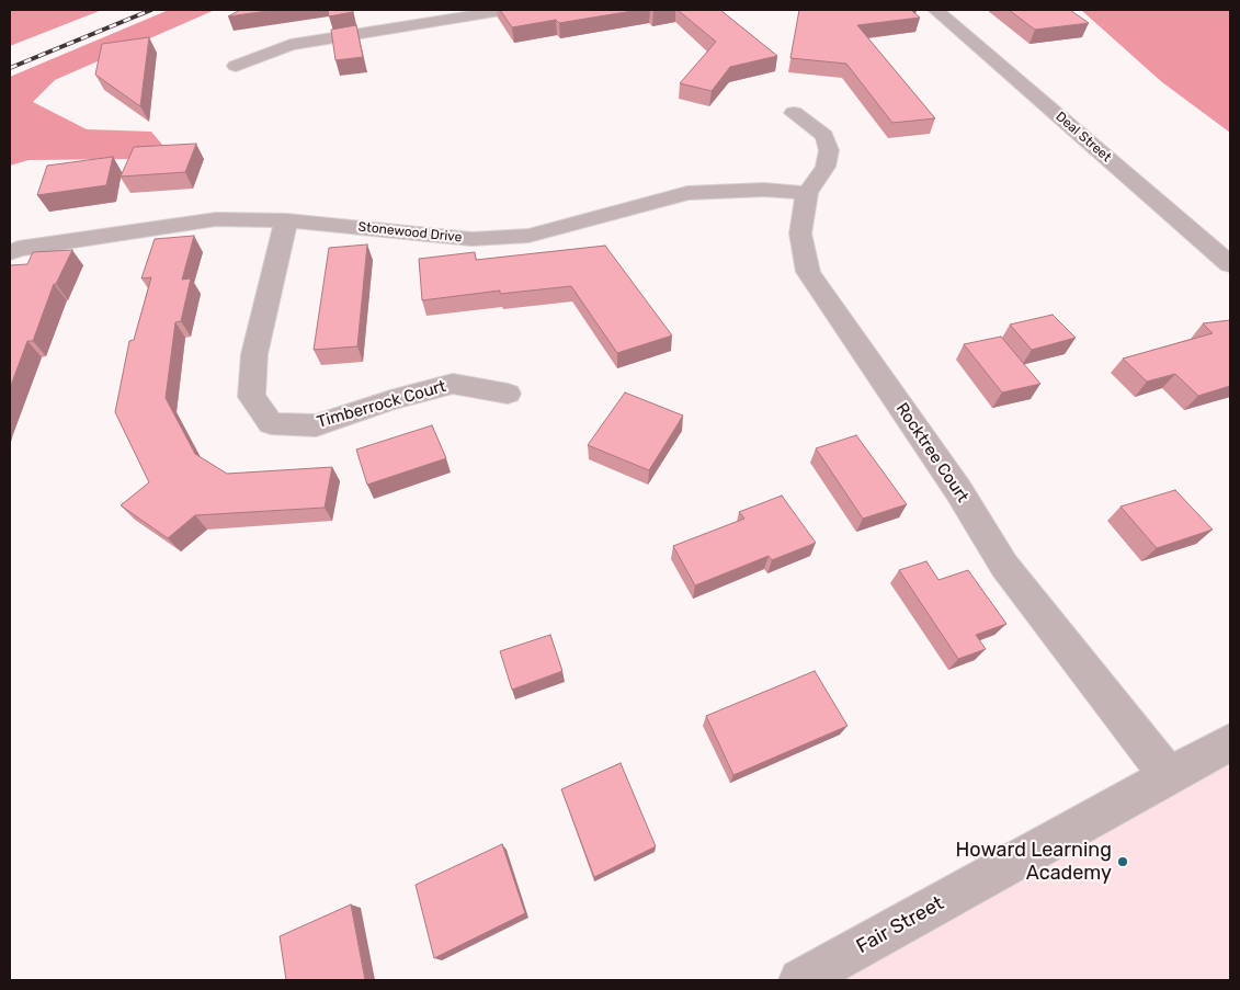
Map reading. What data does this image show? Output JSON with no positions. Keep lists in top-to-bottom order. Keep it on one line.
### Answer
{"streets":{"street":["Deal Street","Stonewood Drive","Timberrock Court","Rocktree Court","Fair Street"]},"crossings":[["Stonewood Drive","Timberrock Court"],["Stonewood Drive","Rocktree Court"],["Rocktree Court","Fair Street"]],"places":["Howard Learning Academy"]}
